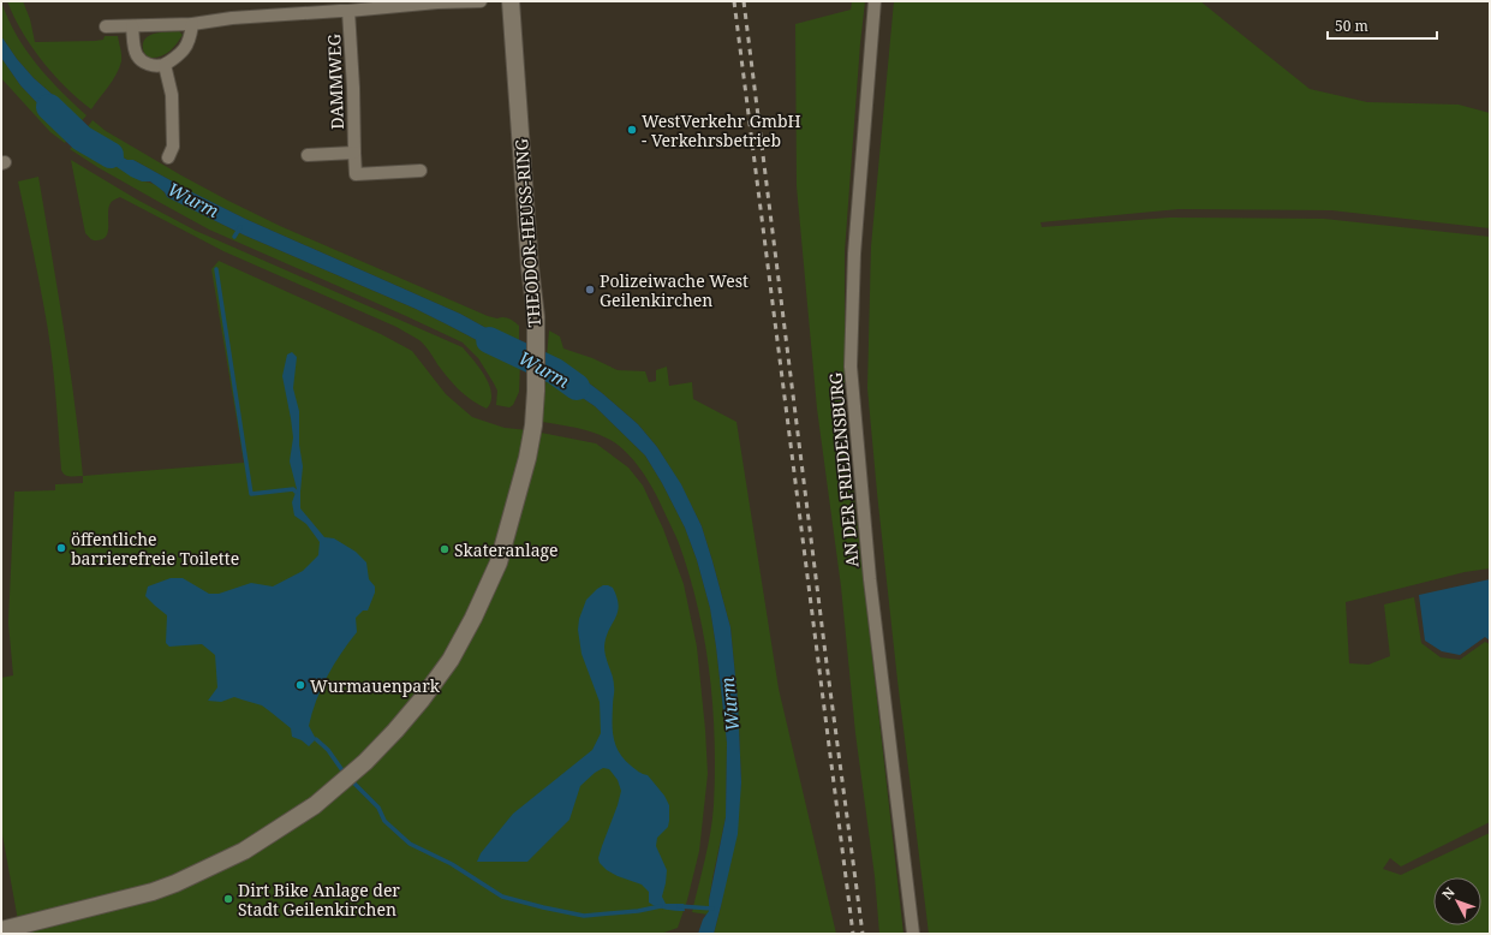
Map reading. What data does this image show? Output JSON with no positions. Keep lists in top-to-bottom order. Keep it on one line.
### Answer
{"streets":{"main road":["THEODOR-HEUSS-RING"],"street":["DAMMWEG","AN DER FRIEDENSBURG"]},"water":["Wurm"],"places":["WestVerkehr GmbH - Verkehrsbetrieb","Polizeiwache West Geilenkirchen","öffentliche barrierefreie Toilette","Skateranlage","Wurmauenpark","Dirt Bike Anlage der Stadt Geilenkirchen"],"scale_bar":"50 m","north":"top left"}
